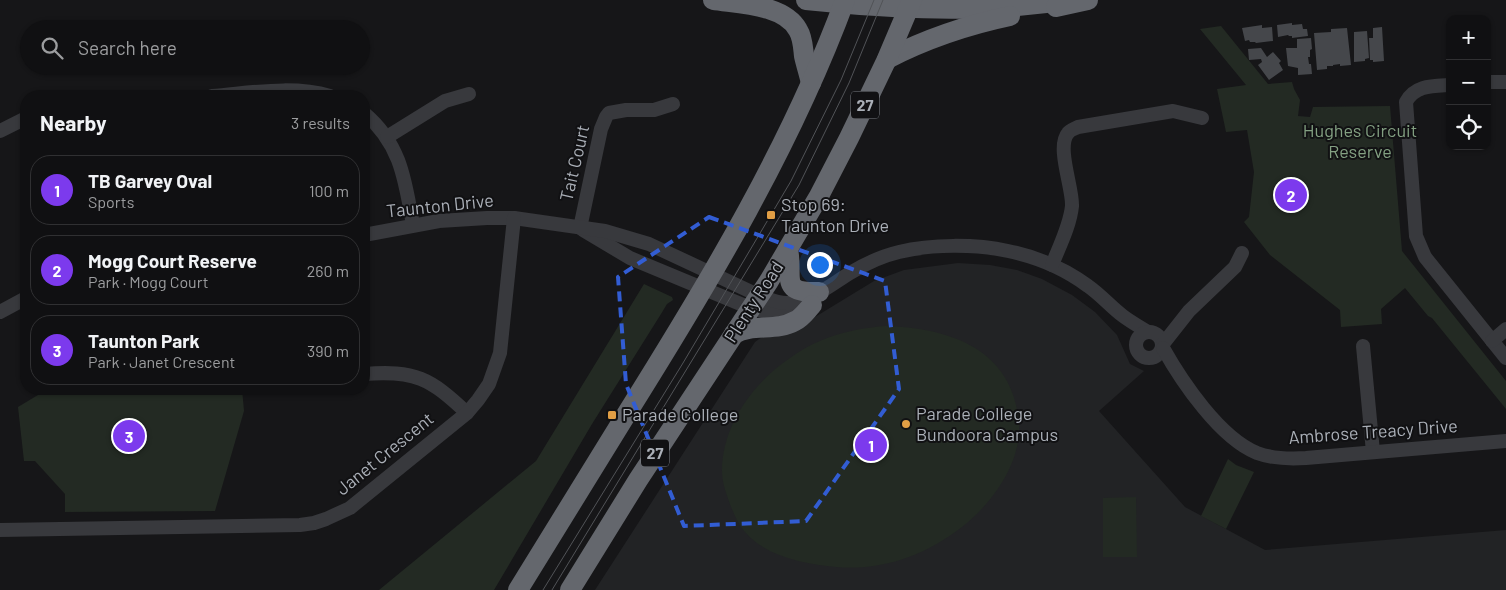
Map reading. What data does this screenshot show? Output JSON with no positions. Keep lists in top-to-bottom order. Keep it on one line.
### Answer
{"streets":{"highway":["27","Plenty Road"],"street":["Tait Court","Taunton Drive","Ambrose Treacy Drive","Janet Crescent"]},"crossings":[["27","Taunton Drive"],["Tait Court","Taunton Drive"],["Taunton Drive","Janet Crescent"]],"parks":["Hughes Circuit Reserve"],"places":{"transit":["Stop 69: Taunton Drive","Parade College"],"other":["Parade College Bundoora Campus"]},"page":{"map_buttons":["+","−"],"search":"Search here","heading":["Nearby","3 results"],"list":[{"mark":"1","name":"TB Garvey Oval","note":"Sports","value":"100 m"},{"mark":"2","name":"Mogg Court Reserve","note":"Park · Mogg Court","value":"260 m"},{"mark":"3","name":"Taunton Park","note":"Park · Janet Crescent","value":"390 m"}],"pins":["2","3","1"]}}
